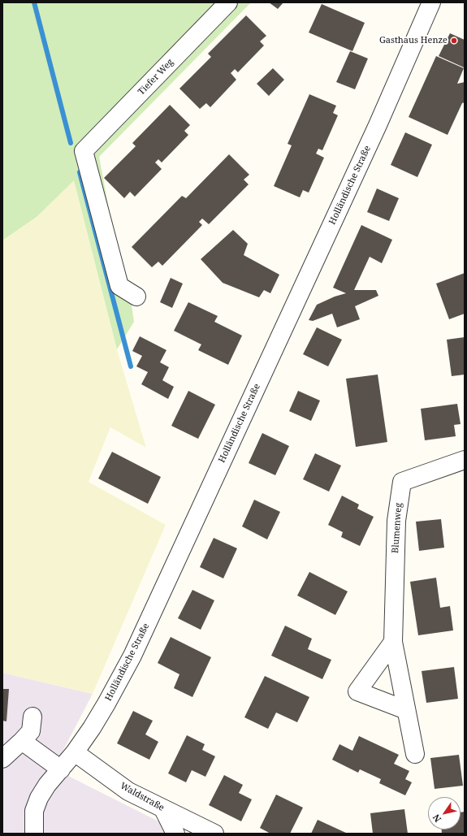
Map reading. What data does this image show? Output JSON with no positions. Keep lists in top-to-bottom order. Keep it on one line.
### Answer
{"streets":{"street":["Tiefer Weg","Holländische Straße","Blumenweg","Waldstraße"]},"crossings":[["Holländische Straße","Waldstraße"]],"places":["Gasthaus Henze"],"north":"bottom left"}
